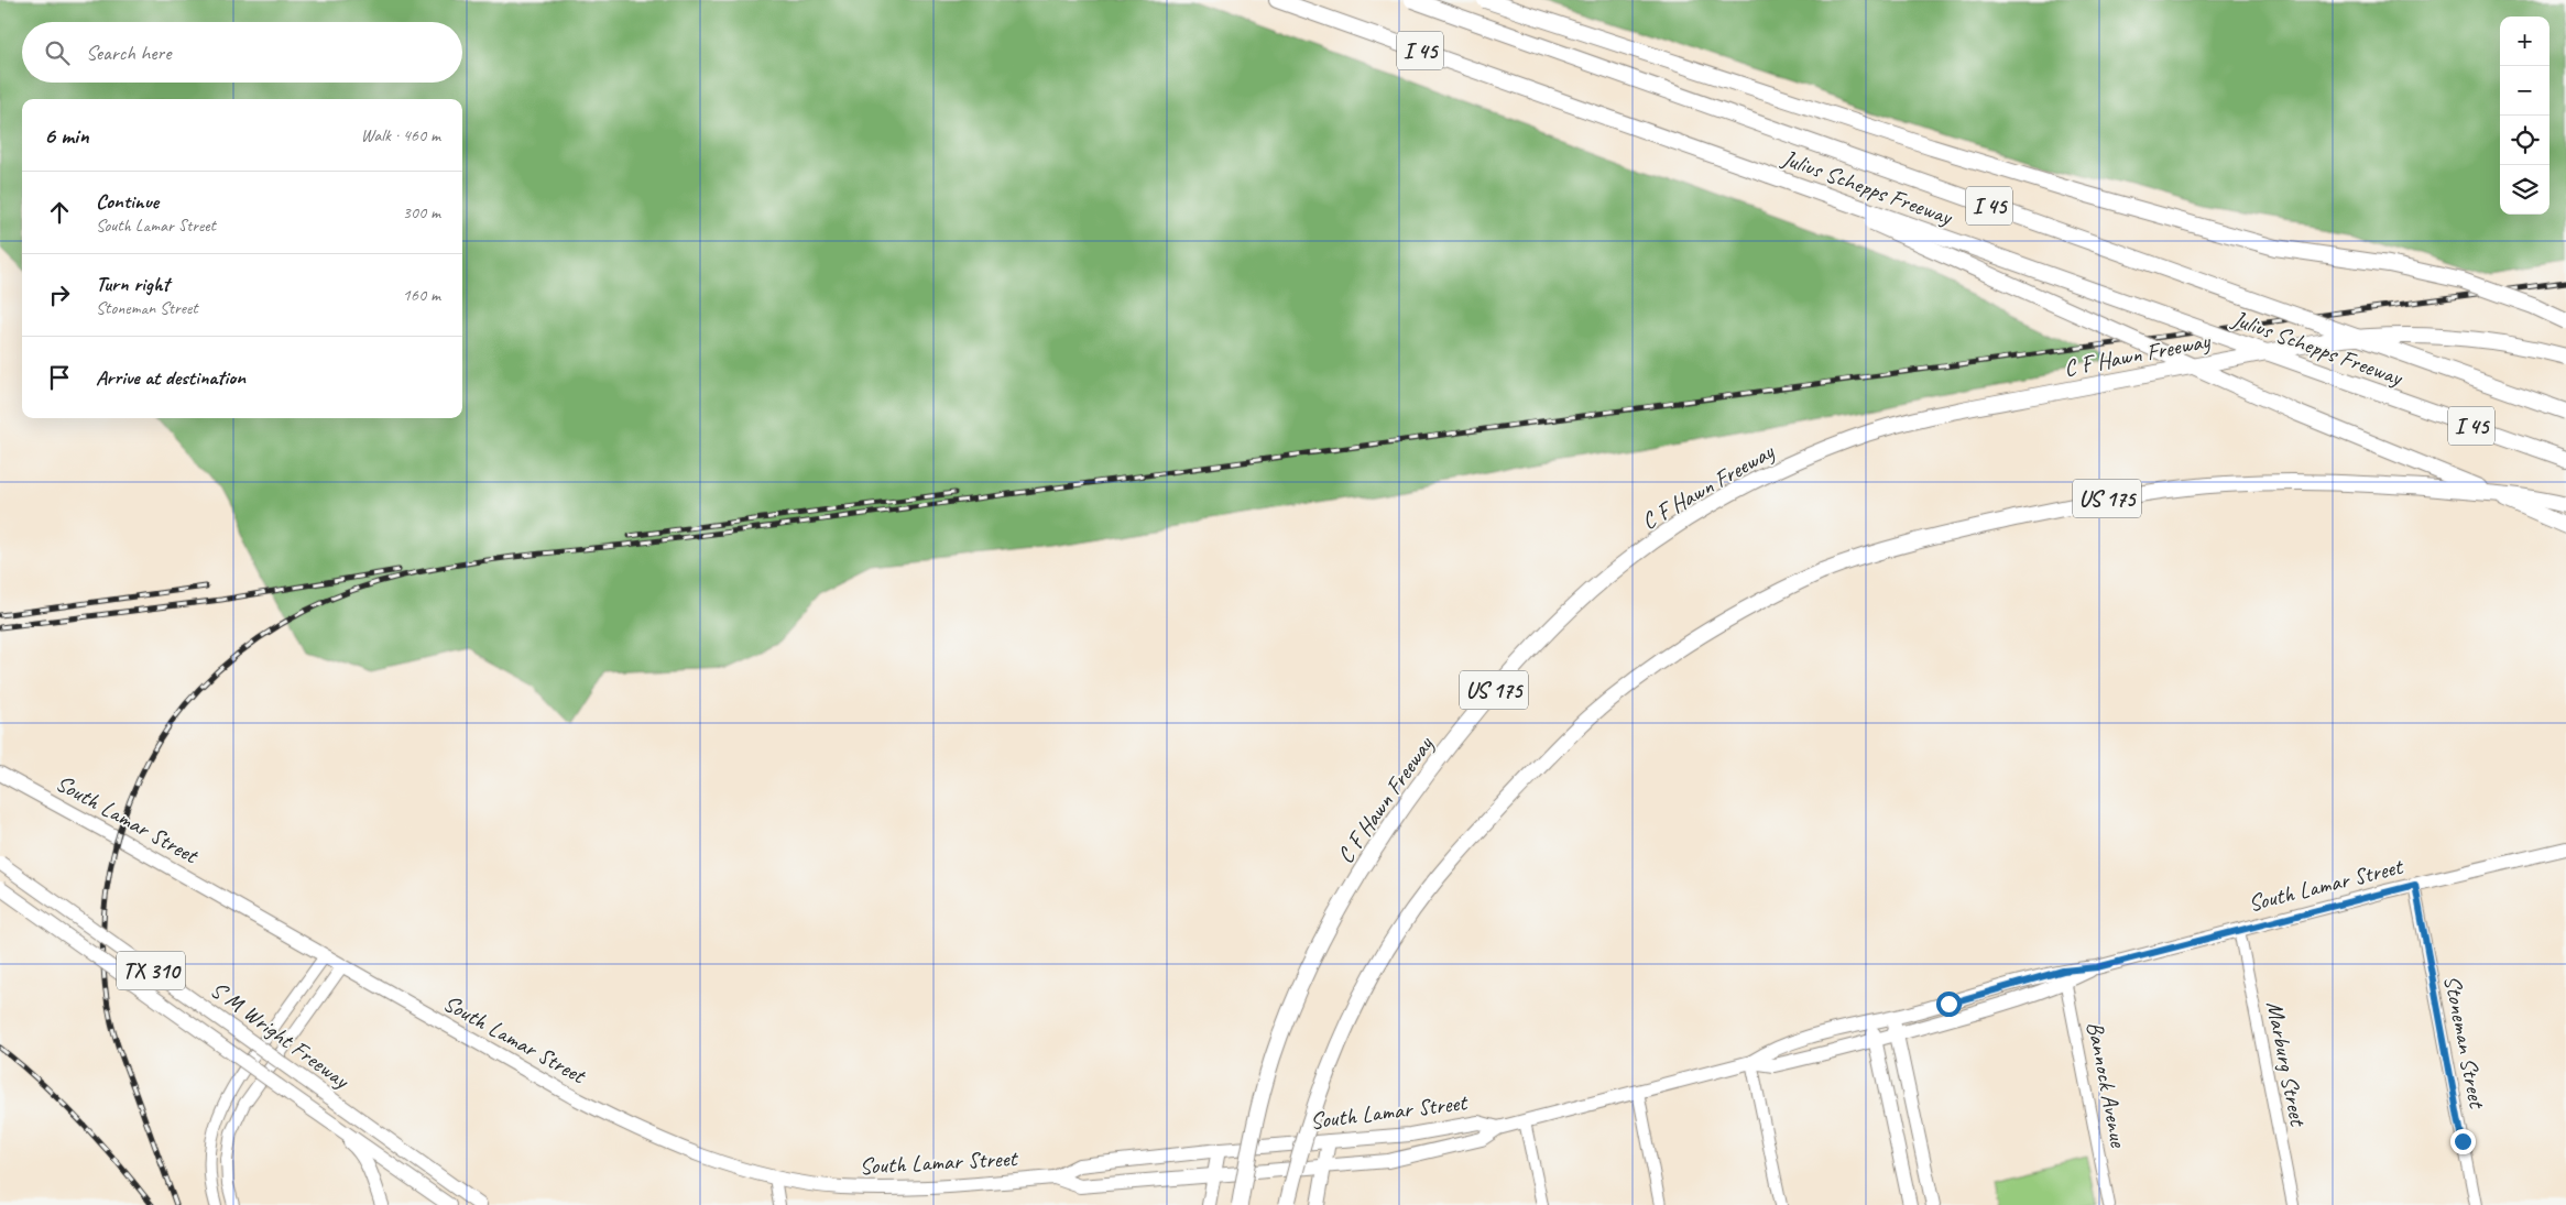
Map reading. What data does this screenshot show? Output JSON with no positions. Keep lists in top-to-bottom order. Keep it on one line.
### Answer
{"streets":{"highway":["I 45","Julius Schepps Freeway","C F Hawn Freeway","US 175"],"main road":["South Lamar Street","TX 310","S M Wright Freeway"],"street":["Stoneman Street","Marburg Street","Bannock Avenue"]},"crossings":[["South Lamar Street","Stoneman Street"],["South Lamar Street","Marburg Street"],["South Lamar Street","Bannock Avenue"]],"page":{"map_buttons":["+","−"],"search":"Search here","heading":["6 min","Walk · 460 m"],"list":[["Continue","South Lamar Street","300 m"],["Turn right","Stoneman Street","160 m"],"Arrive at destination"]}}
